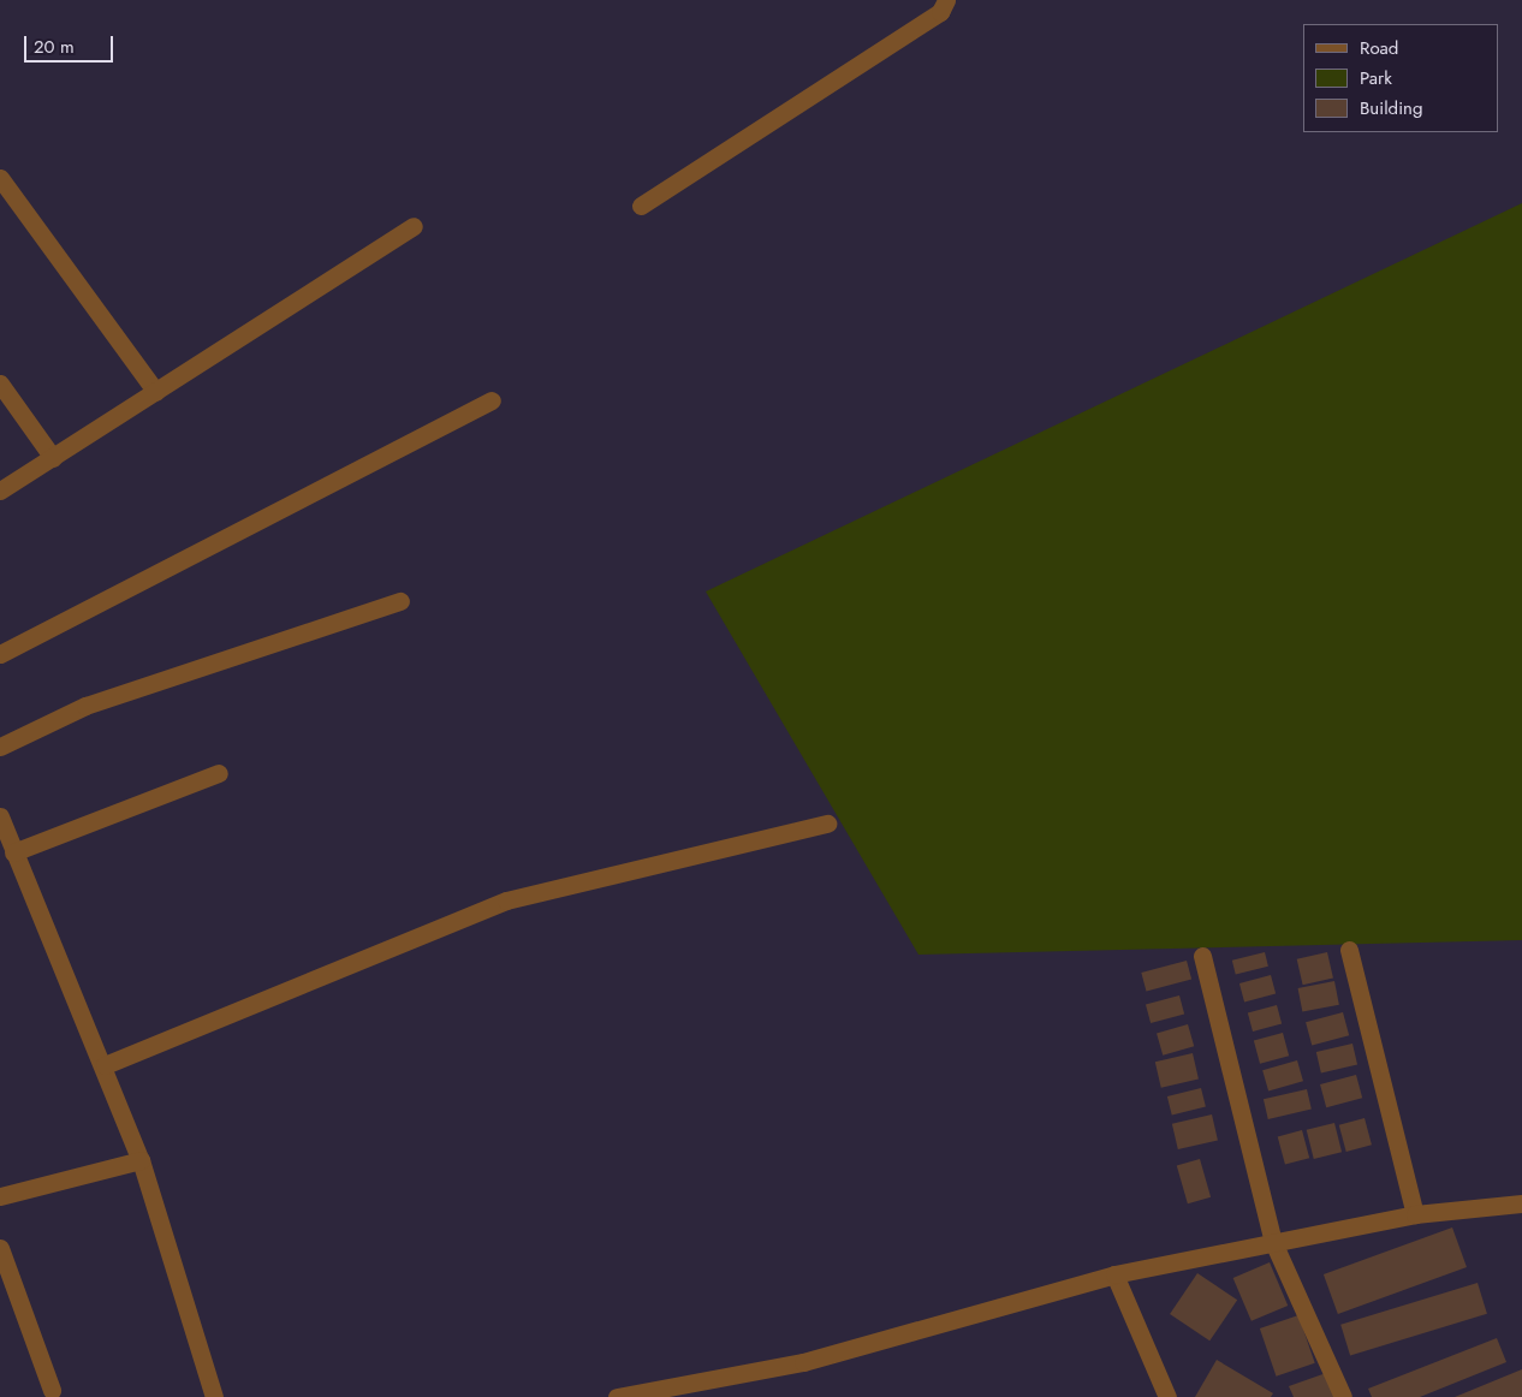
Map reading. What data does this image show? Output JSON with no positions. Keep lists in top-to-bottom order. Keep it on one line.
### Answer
{"legend":["Road","Park","Building"],"scale_bar":"20 m"}
